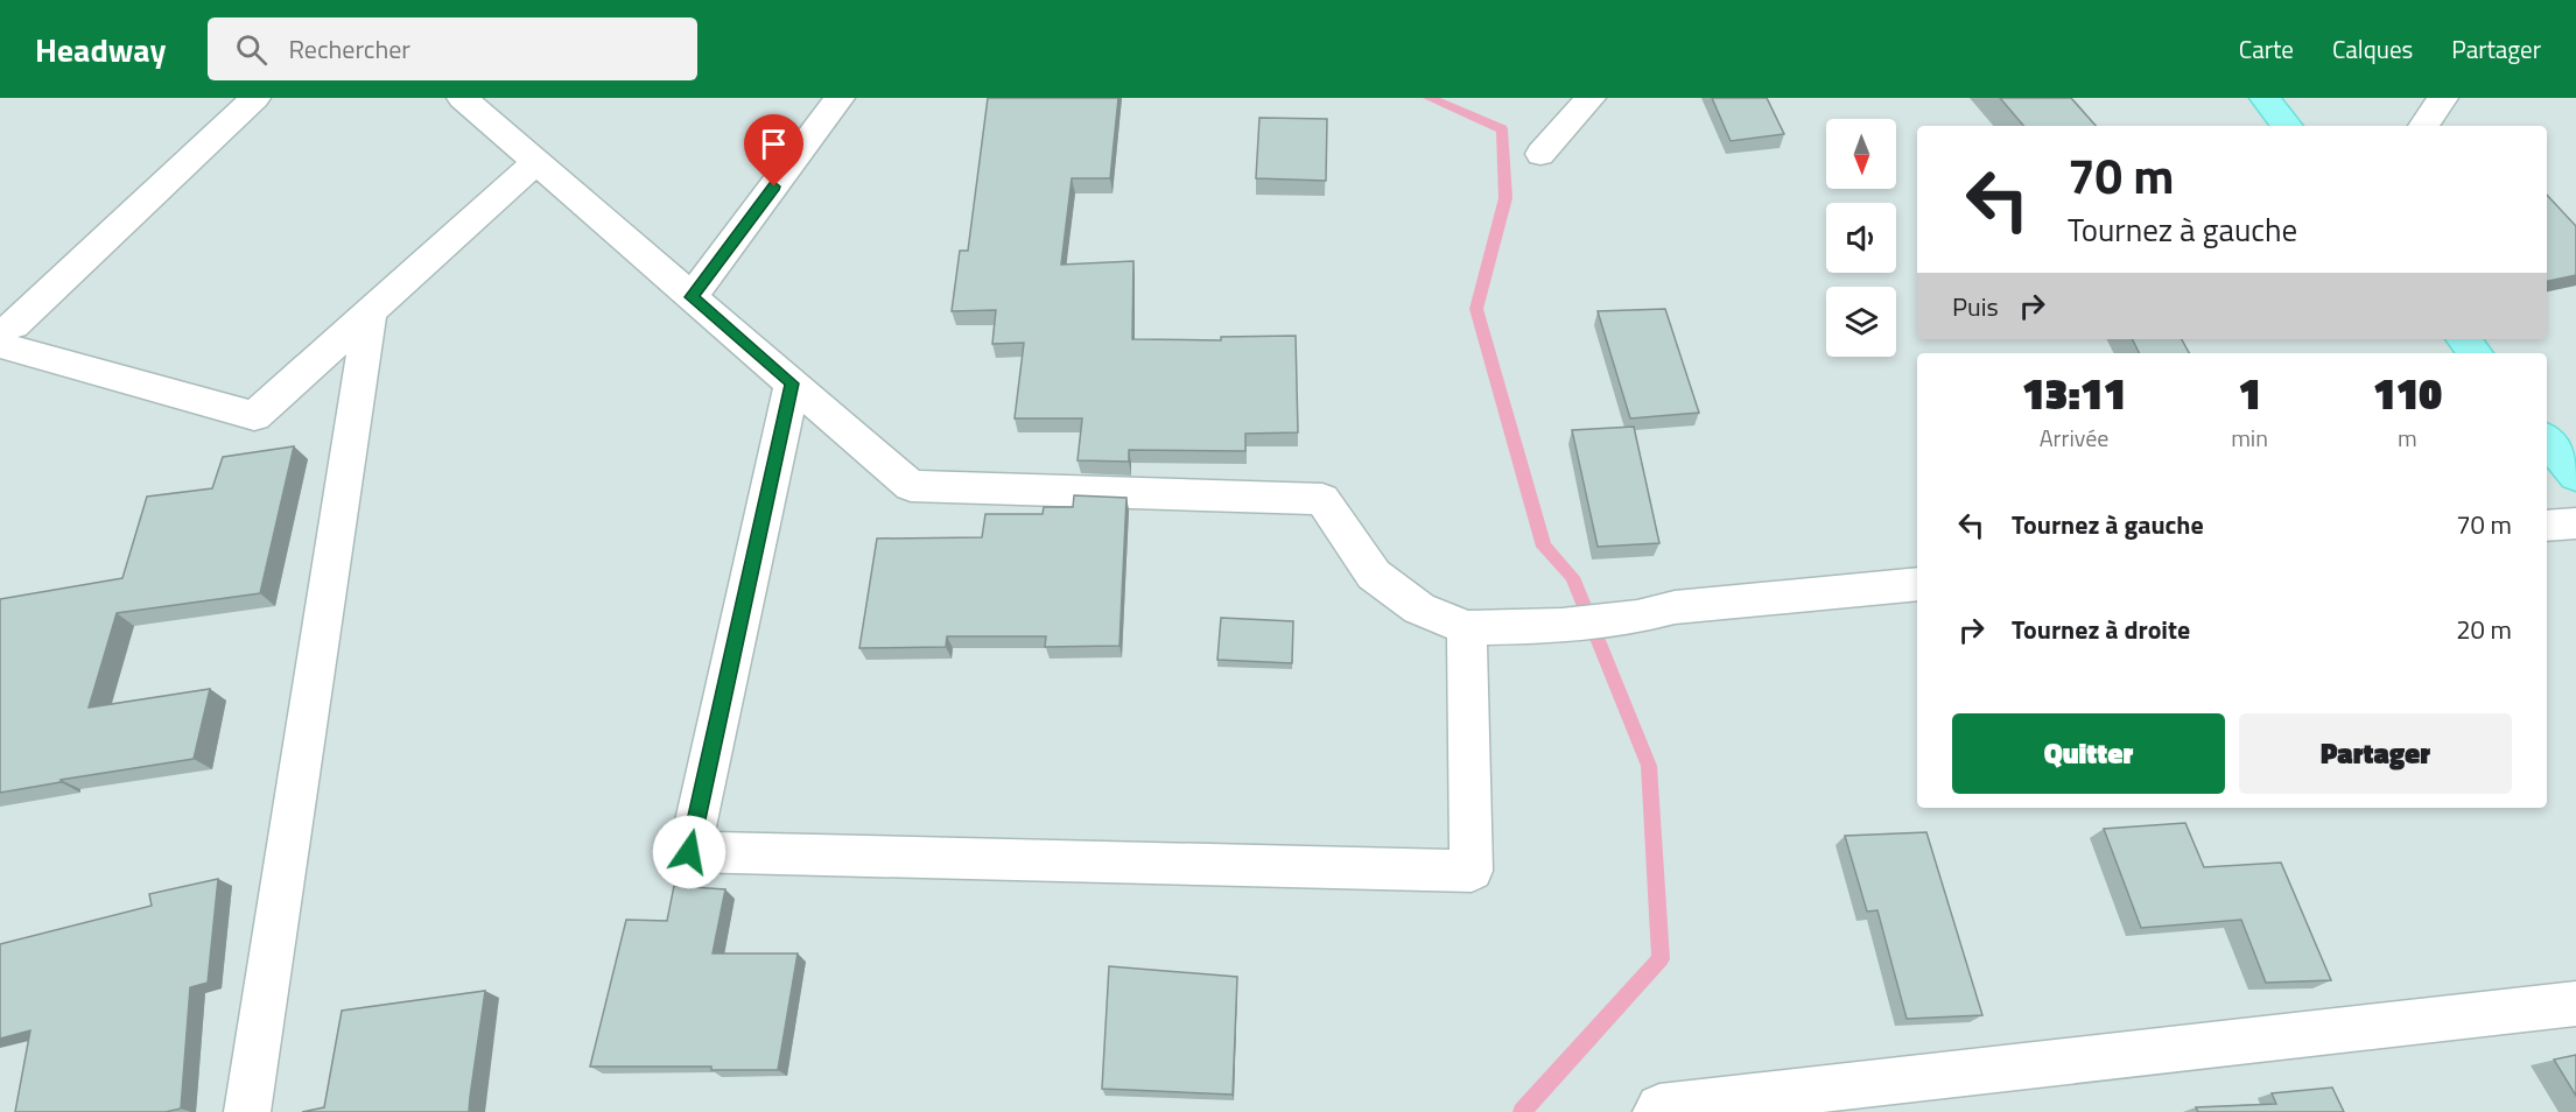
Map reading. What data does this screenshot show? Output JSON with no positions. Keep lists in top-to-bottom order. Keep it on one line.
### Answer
{"north":"bottom","page":{"header":"Headway","search":"Rechercher","nav":["Carte","Calques","Partager"],"turn":["70 m","Tournez à gauche"],"then":"Puis","eta":["13:11","Arrivée","1","min","110","m"],"list":[{"name":"Tournez à gauche","value":"70 m"},{"name":"Tournez à droite","value":"20 m"}],"buttons":["Quitter","Partager"]}}
